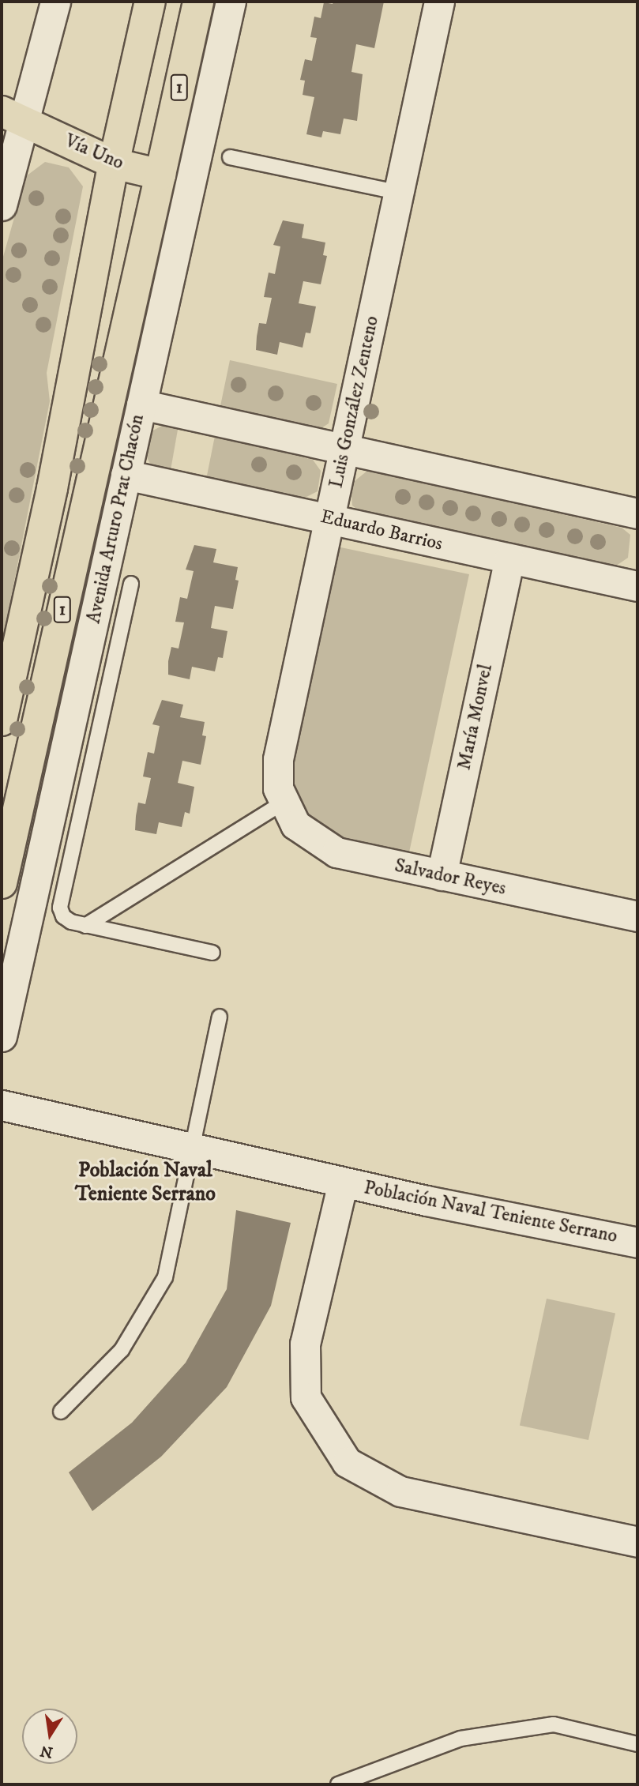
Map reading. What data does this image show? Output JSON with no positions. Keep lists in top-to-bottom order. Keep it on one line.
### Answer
{"streets":{"main road":["1","Vía Uno","Avenida Arturo Prat Chacón"],"street":["Luis González Zenteno","Eduardo Barrios","María Monvel","Salvador Reyes","Población Naval Teniente Serrano"]},"crossings":[["1","Vía Uno"],["Vía Uno","Avenida Arturo Prat Chacón"],["Luis González Zenteno","Eduardo Barrios"],["Luis González Zenteno","Salvador Reyes"],["Avenida Arturo Prat Chacón","Eduardo Barrios"],["Eduardo Barrios","María Monvel"],["María Monvel","Salvador Reyes"]],"districts":["Población Naval Teniente Serrano"],"north":"bottom"}
